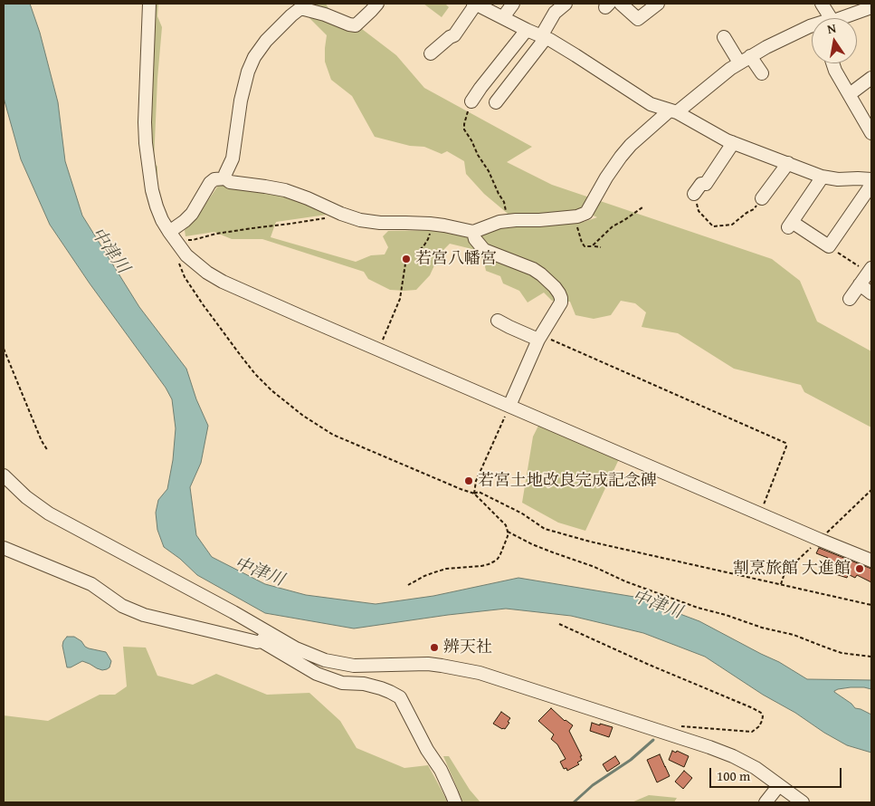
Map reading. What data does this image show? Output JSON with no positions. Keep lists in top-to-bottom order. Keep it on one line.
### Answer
{"water":["中津川"],"places":["若宮八幡宮","若宮土地改良完成記念碑","割烹旅館 大進館","辨天社"],"scale_bar":"100 m","north":"top"}
